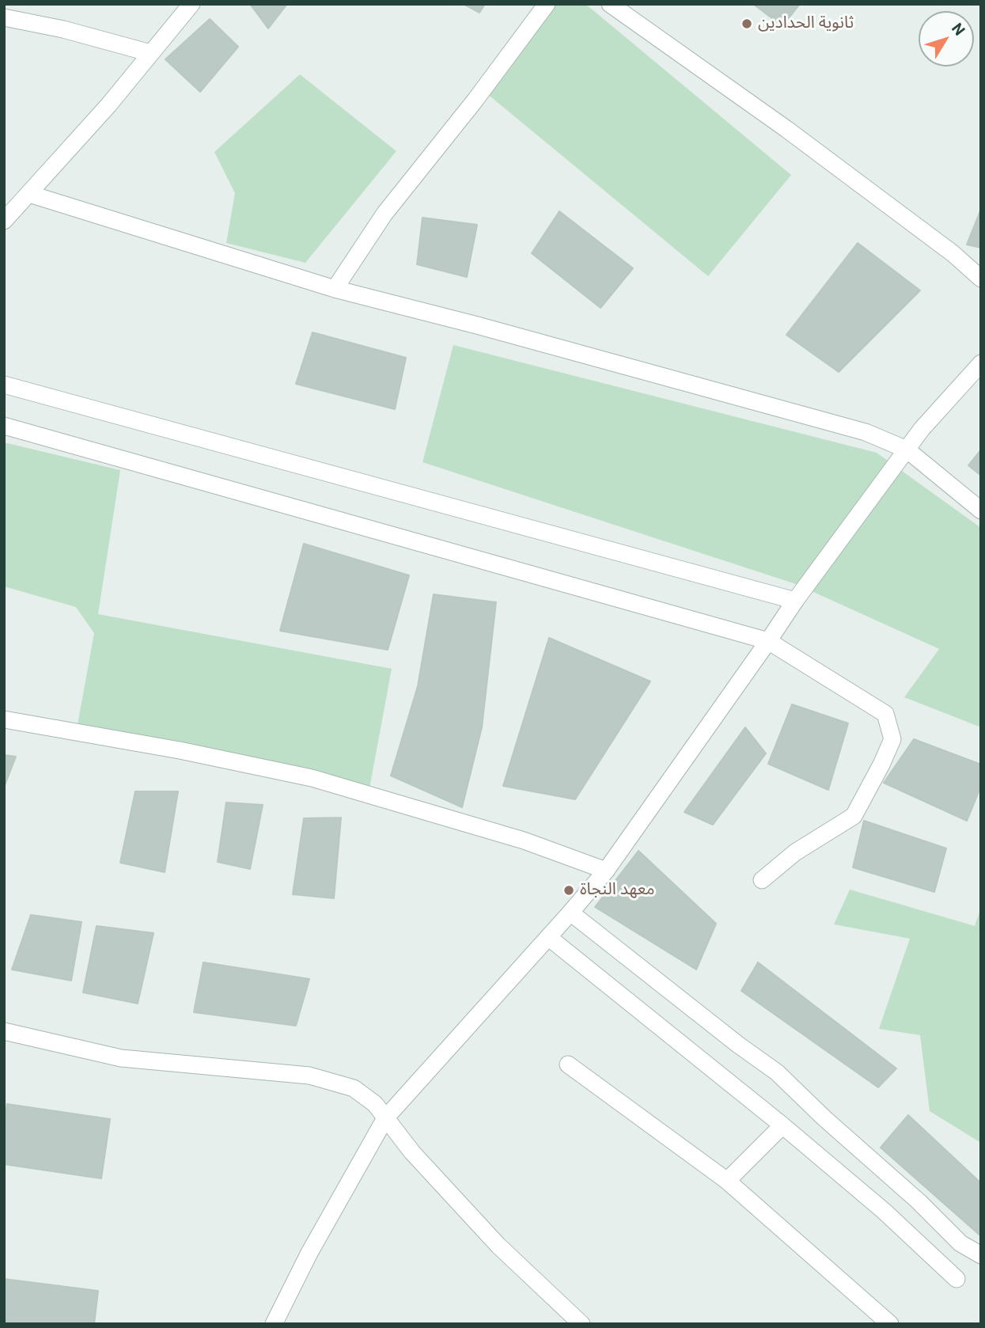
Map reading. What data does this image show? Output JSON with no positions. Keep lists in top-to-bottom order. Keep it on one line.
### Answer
{"places":["ثانوية الحدادين","معهد النجاة"],"north":"top right"}
